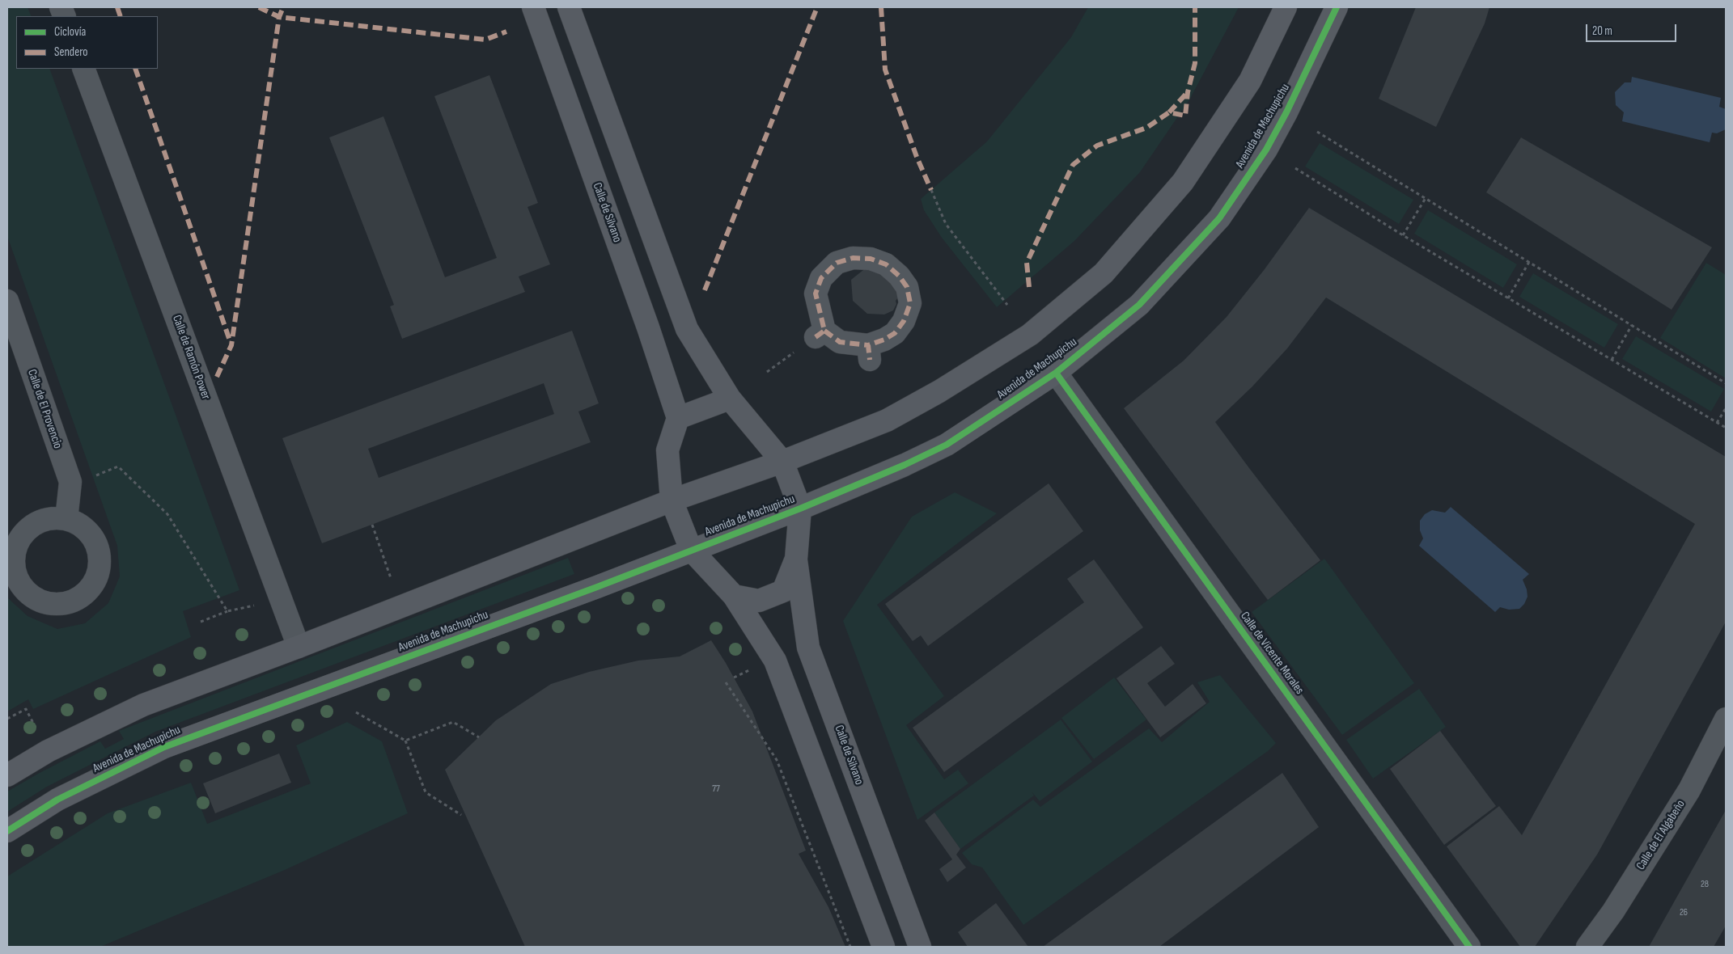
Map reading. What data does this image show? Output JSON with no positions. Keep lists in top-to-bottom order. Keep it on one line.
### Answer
{"streets":{"street":["Avenida de Machupichu","Calle de Silvano","Calle de Ramón Power","Calle de El Provencio","Calle de Vicente Morales","Calle de El Algabeño"]},"crossings":[["Avenida de Machupichu","Calle de Vicente Morales"]],"house_numbers":["77","28","26"],"legend":["Ciclovía","Sendero"],"scale_bar":"20 m"}
